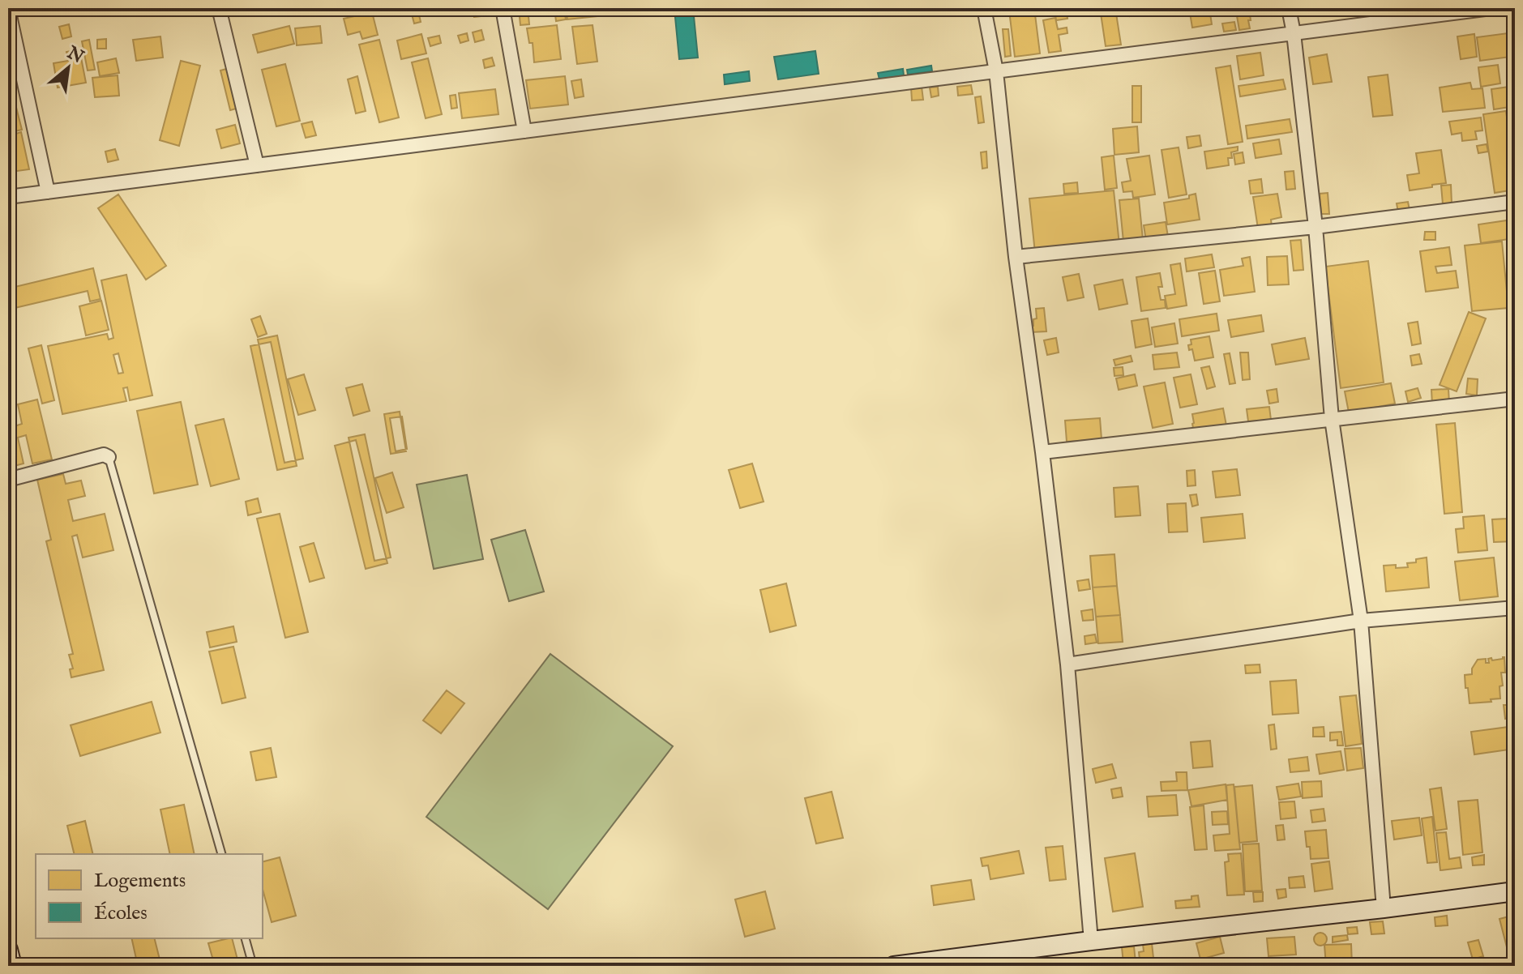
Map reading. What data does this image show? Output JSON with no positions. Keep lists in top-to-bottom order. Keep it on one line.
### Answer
{"legend":["Logements","Écoles"],"north":"top right"}
